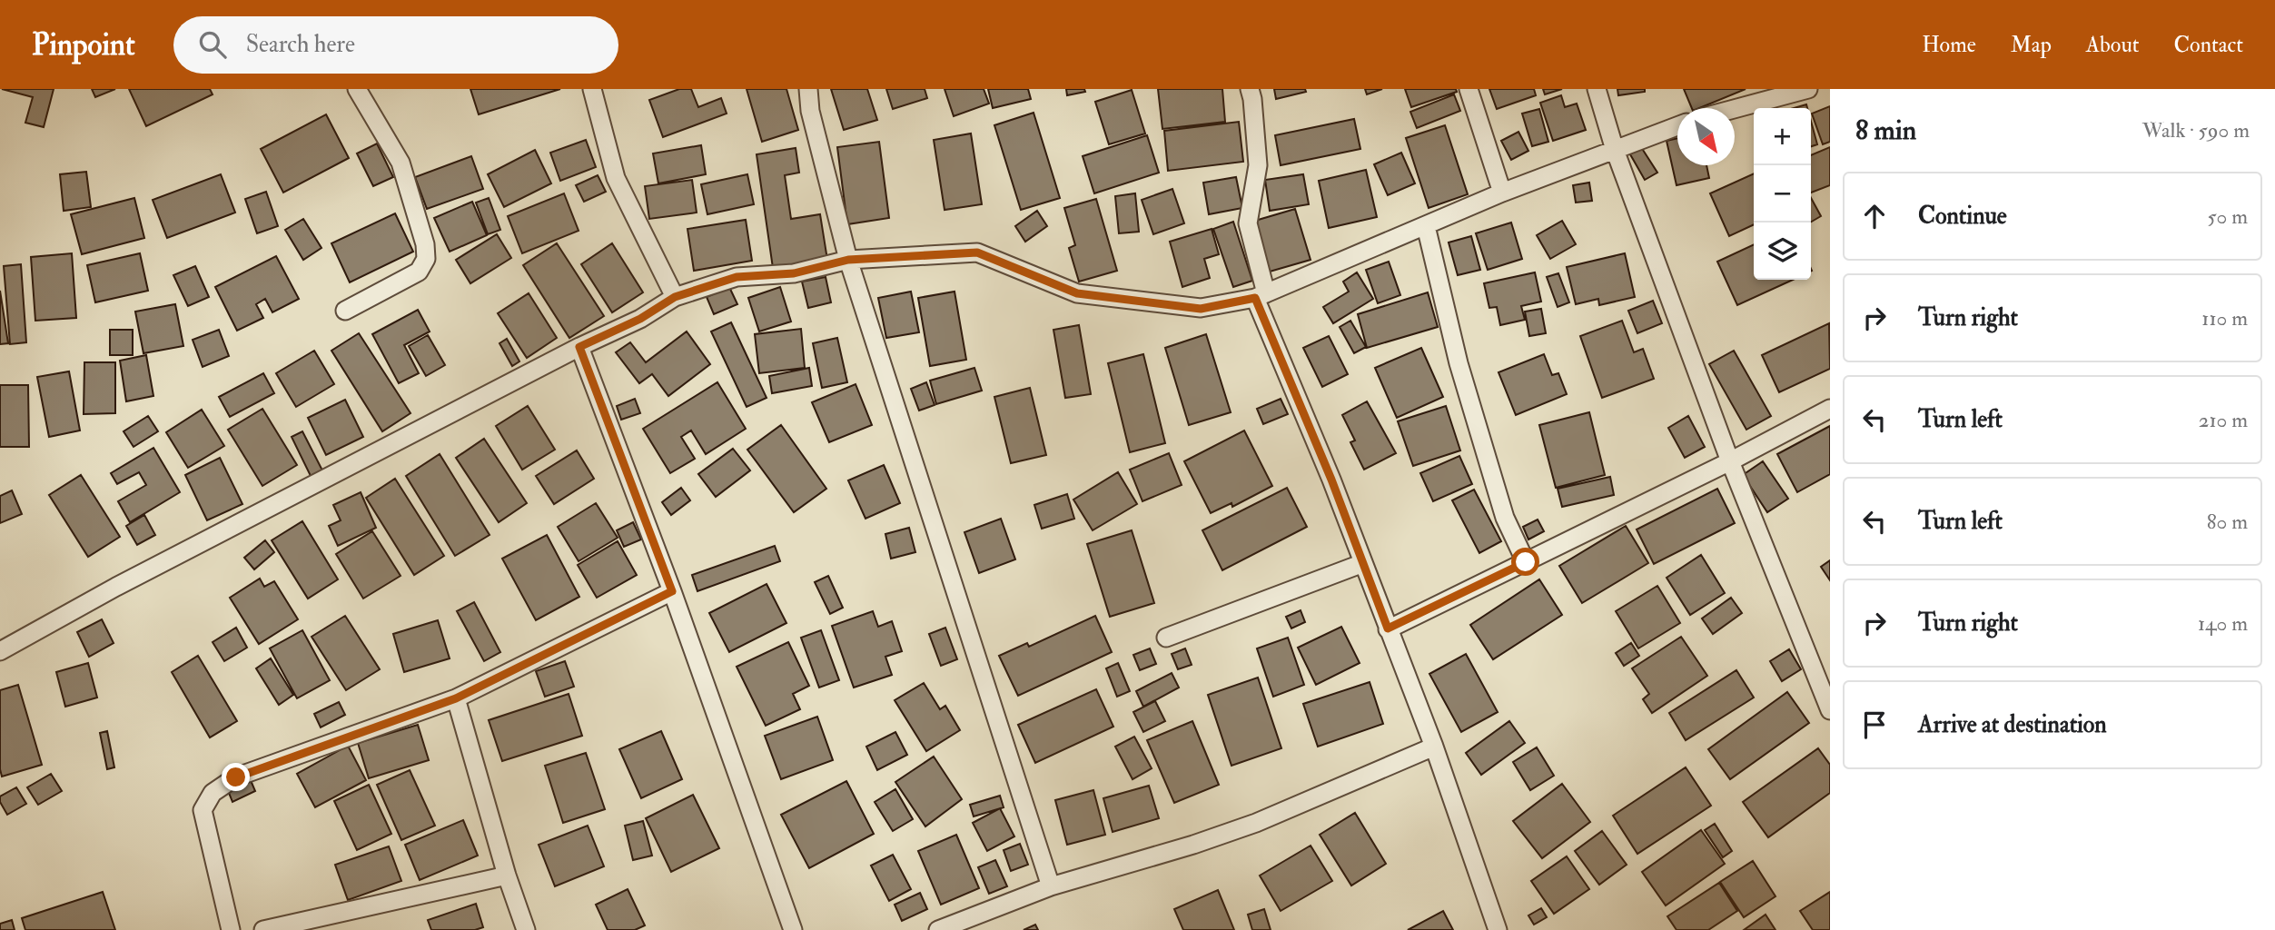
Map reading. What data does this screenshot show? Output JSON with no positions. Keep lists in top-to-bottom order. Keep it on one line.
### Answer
{"north":"bottom right","page":{"header":"Pinpoint","search":"Search here","nav":["Home","Map","About","Contact"],"heading":["8 min","Walk · 590 m"],"map_buttons":["+","−"],"list":[["Continue","50 m"],["Turn right","110 m"],["Turn left","210 m"],["Turn left","80 m"],["Turn right","140 m"],"Arrive at destination"]}}
